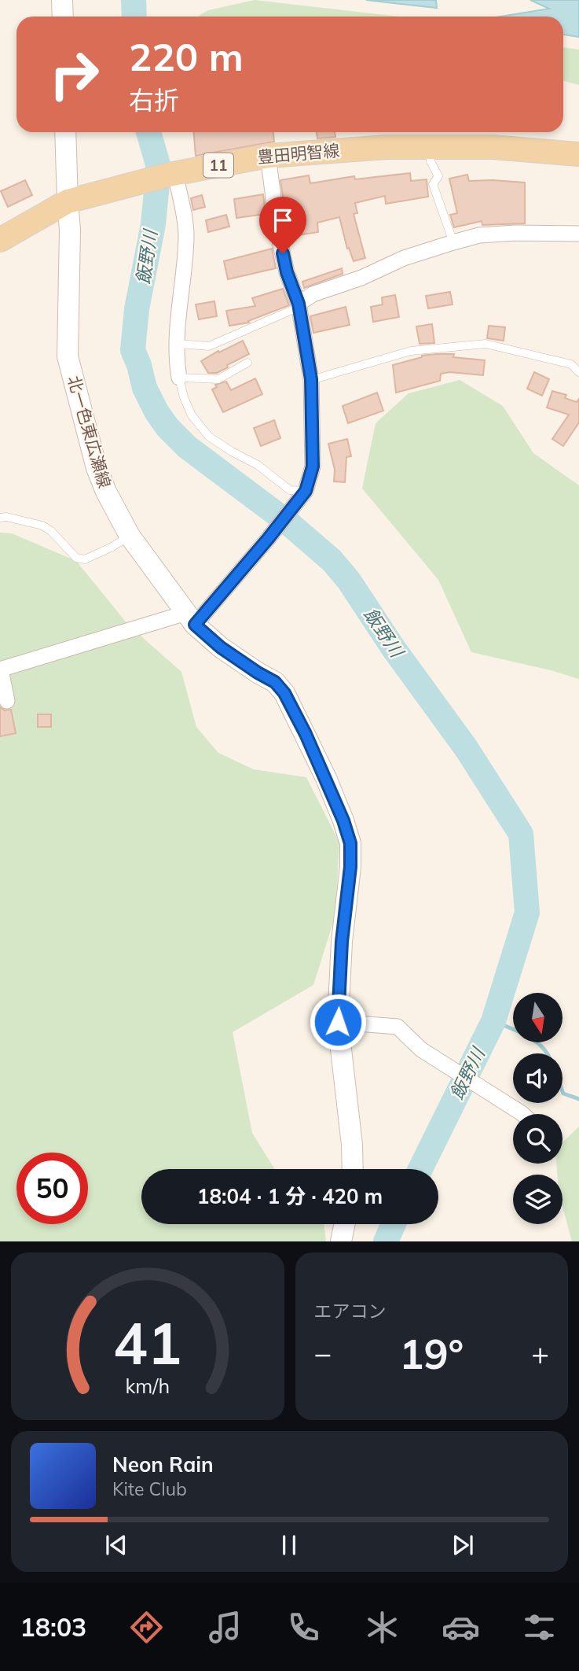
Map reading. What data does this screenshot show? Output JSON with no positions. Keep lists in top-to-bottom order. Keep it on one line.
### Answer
{"streets":{"main road":["豊田明智線","11","北一色東広瀬線"]},"crossings":[["豊田明智線","北一色東広瀬線"]],"water":["飯野川"],"north":"bottom","page":{"turn":["220 m","右折"],"limit":"50","trip":"18:04 · 1 分 · 420 m","tile":"エアコン","heat":["−","19°","+"],"song":["Neon Rain","Kite Club"],"tabs":"18:03","gauge":["41","km/h"]}}
